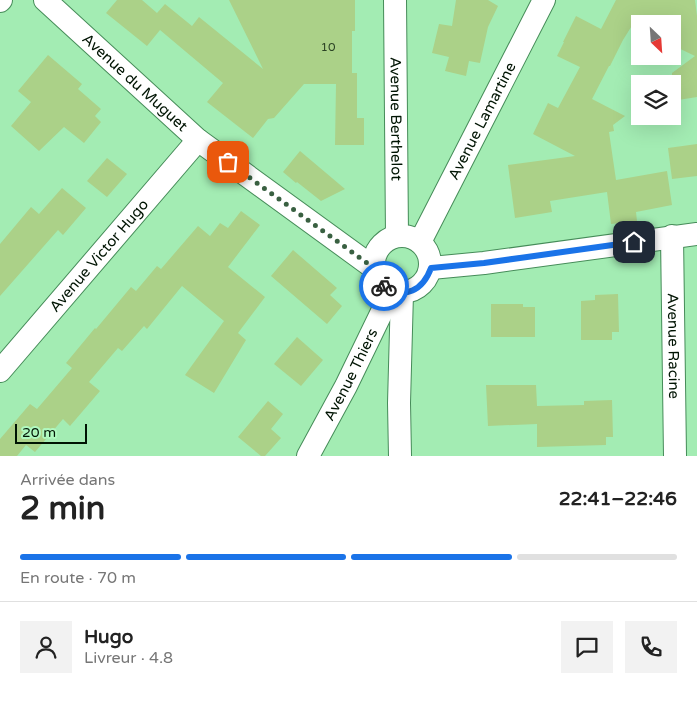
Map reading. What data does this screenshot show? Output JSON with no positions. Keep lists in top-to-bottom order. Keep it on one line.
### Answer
{"streets":{"street":["Avenue du Muguet","Avenue Berthelot","Avenue Lamartine","Avenue Victor Hugo","Avenue Racine","Avenue Thiers"]},"crossings":[["Avenue du Muguet","Avenue Berthelot"],["Avenue du Muguet","Avenue Lamartine"],["Avenue du Muguet","Avenue Victor Hugo"],["Avenue du Muguet","Avenue Thiers"],["Avenue Berthelot","Avenue Lamartine"],["Avenue Berthelot","Avenue Thiers"],["Avenue Lamartine","Avenue Thiers"]],"house_numbers":["10"],"scale_bar":"20 m","north":"bottom right","page":{"scale":"20 m","heading":["2 min","Arrivée dans","22:41–22:46"],"panel":["Hugo","Livreur · 4.8"],"bar":"En route · 70 m"}}
